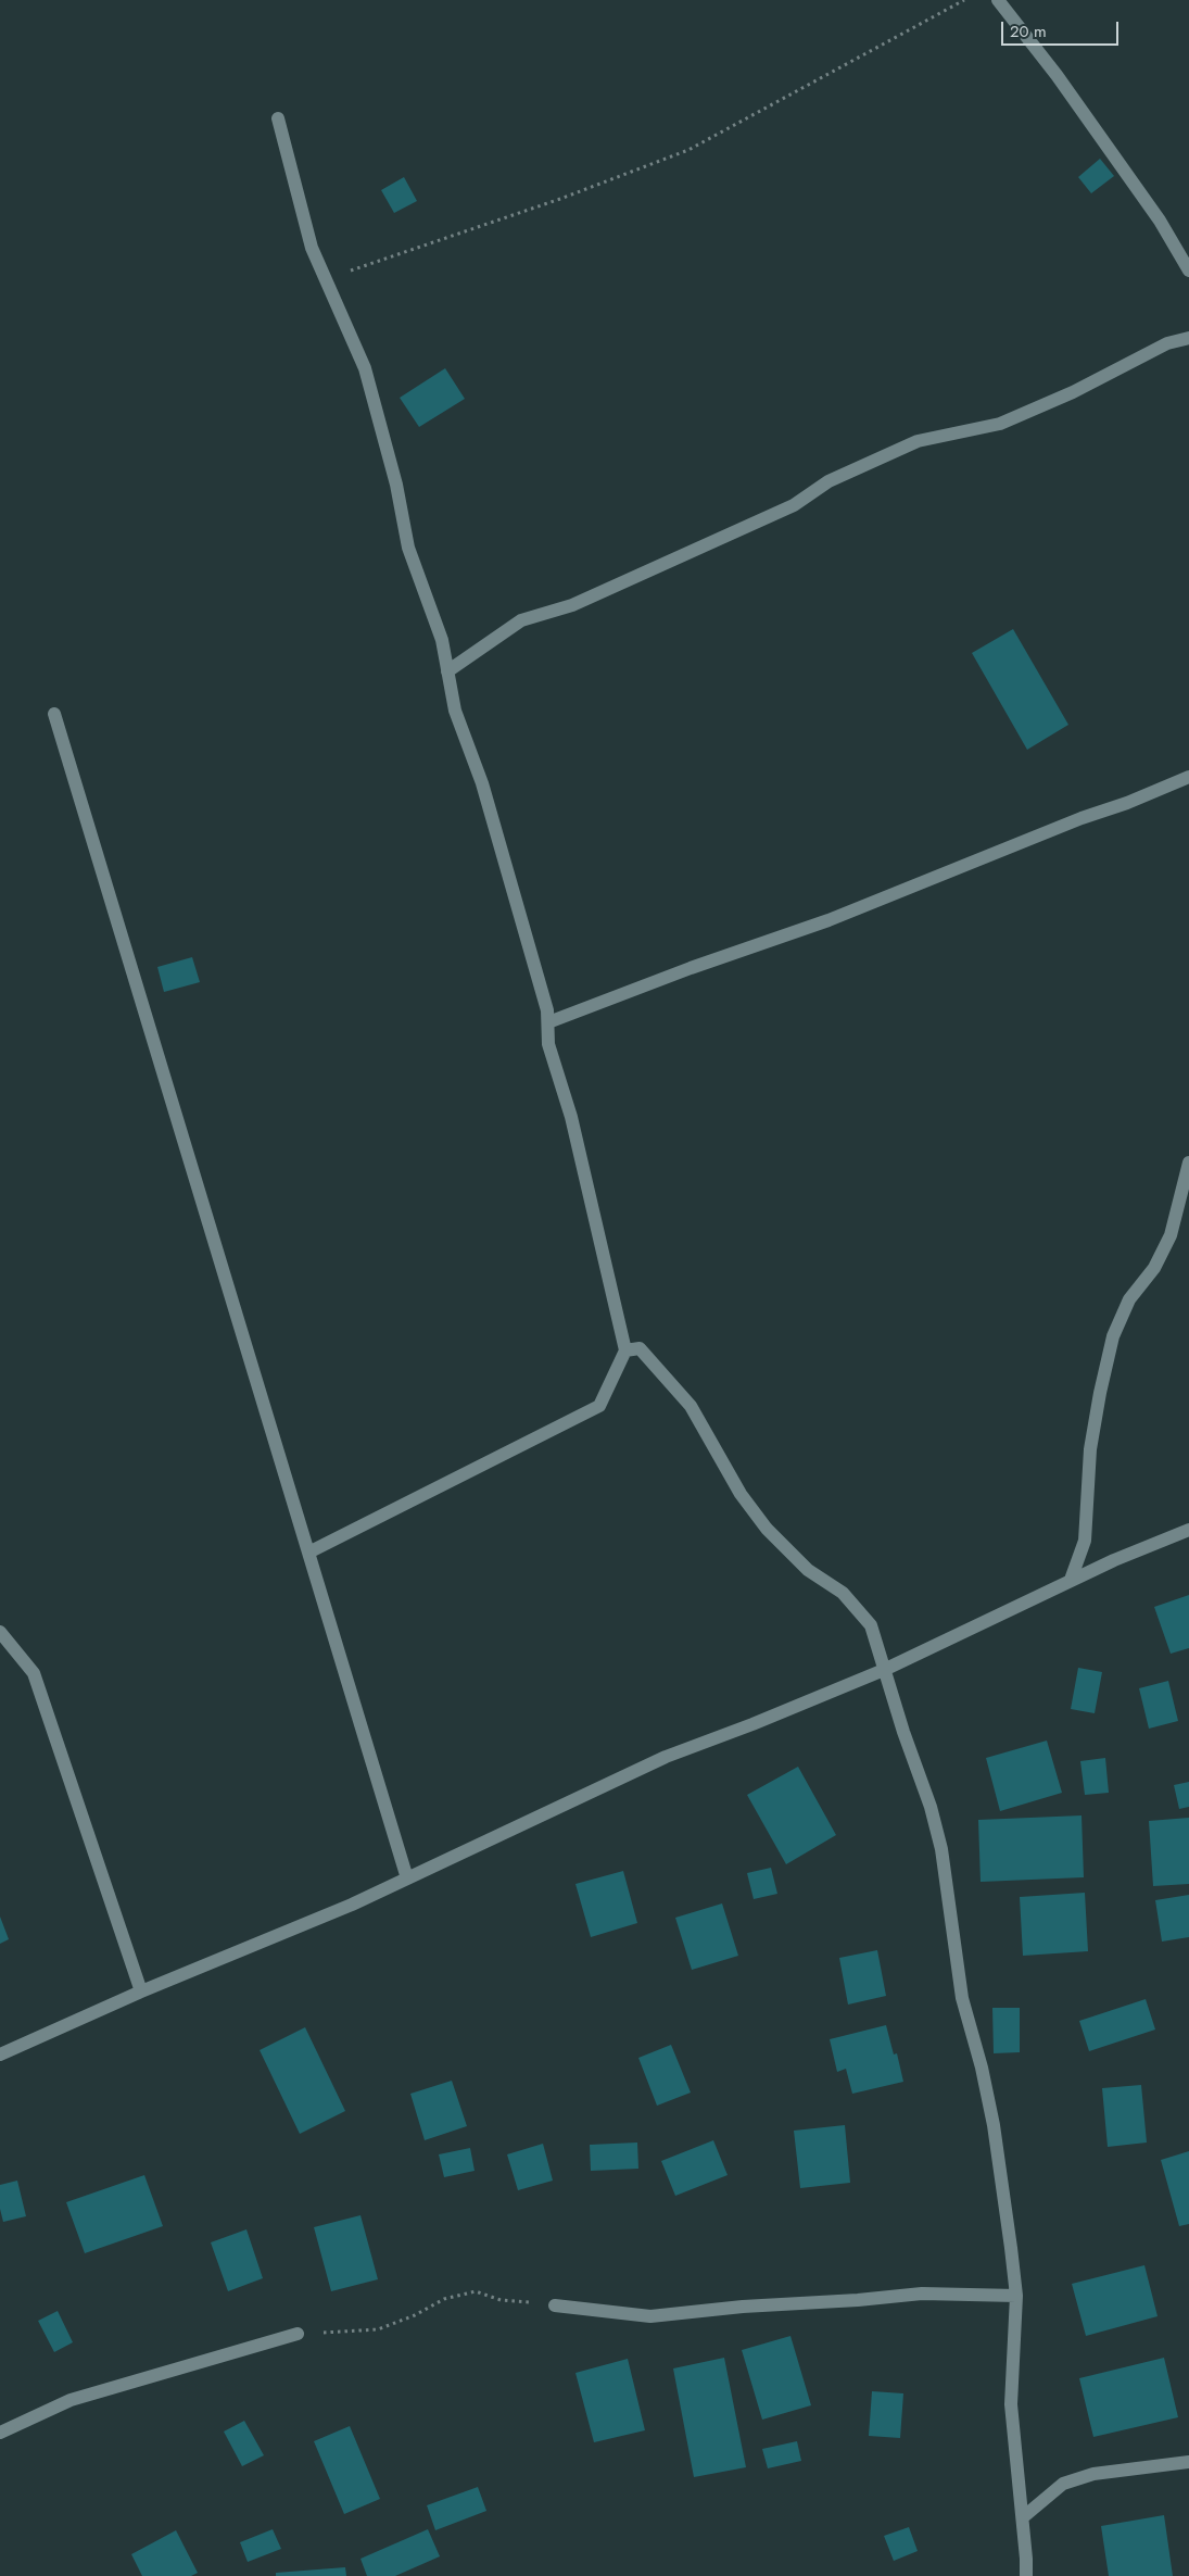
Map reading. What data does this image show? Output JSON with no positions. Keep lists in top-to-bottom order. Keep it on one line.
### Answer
{"scale_bar":"20 m"}
